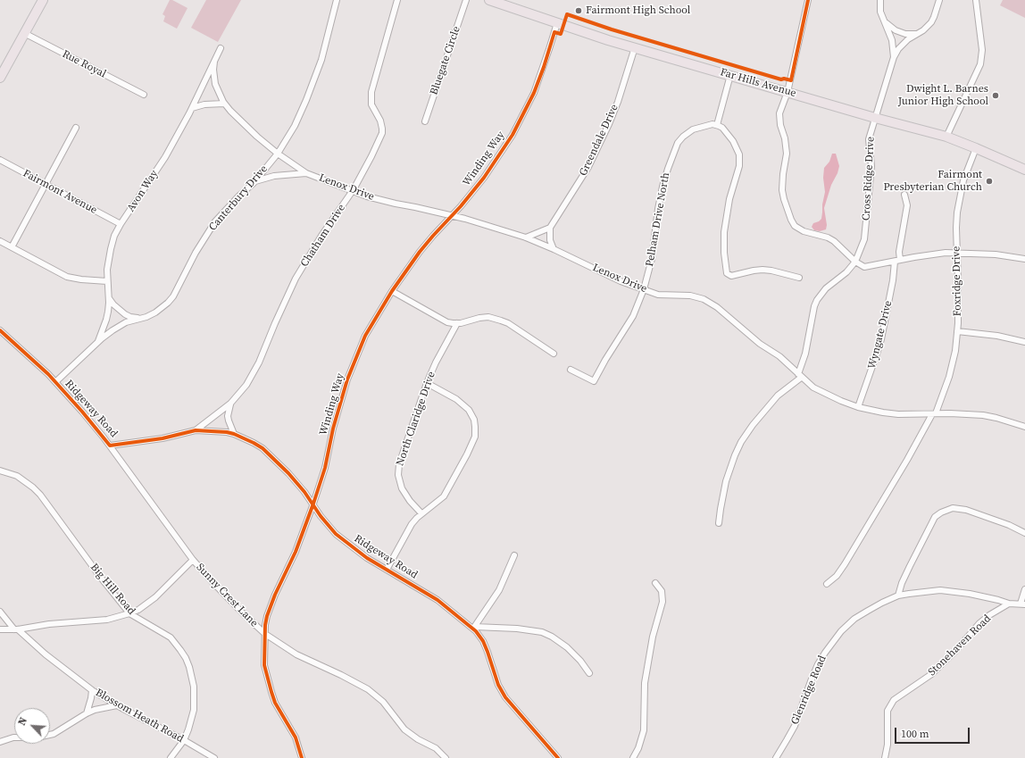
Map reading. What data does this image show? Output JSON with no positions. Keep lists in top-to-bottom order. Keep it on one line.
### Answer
{"streets":{"main road":["Far Hills Avenue"],"street":["Bluegate Circle","Rue Royal","Greendale Drive","Winding Way","Cross Ridge Drive","Lenox Drive","Avon Way","Fairmont Avenue","Canterbury Drive","Pelham Drive North","Chatham Drive","Foxridge Drive","Wyngate Drive","Ridgeway Road","North Claridge Drive","Big Hill Road","Sunny Crest Lane","Stonehaven Road","Glenridge Road","Blossom Heath Road"]},"crossings":[["Far Hills Avenue","Greendale Drive"],["Far Hills Avenue","Winding Way"],["Far Hills Avenue","Cross Ridge Drive"],["Far Hills Avenue","Foxridge Drive"],["Winding Way","Lenox Drive"],["Winding Way","Ridgeway Road"],["Winding Way","Sunny Crest Lane"],["Cross Ridge Drive","Lenox Drive"],["Lenox Drive","Avon Way"],["Lenox Drive","Canterbury Drive"],["Lenox Drive","Pelham Drive North"],["Lenox Drive","Chatham Drive"],["Lenox Drive","Foxridge Drive"],["Lenox Drive","Wyngate Drive"],["Avon Way","Fairmont Avenue"],["Avon Way","Canterbury Drive"],["Canterbury Drive","Ridgeway Road"],["Chatham Drive","Ridgeway Road"],["Ridgeway Road","Sunny Crest Lane"],["Big Hill Road","Blossom Heath Road"],["Stonehaven Road","Glenridge Road"]],"places":["Fairmont High School","Dwight L. Barnes Junior High School","Fairmont Presbyterian Church"],"scale_bar":"100 m","north":"top left"}
